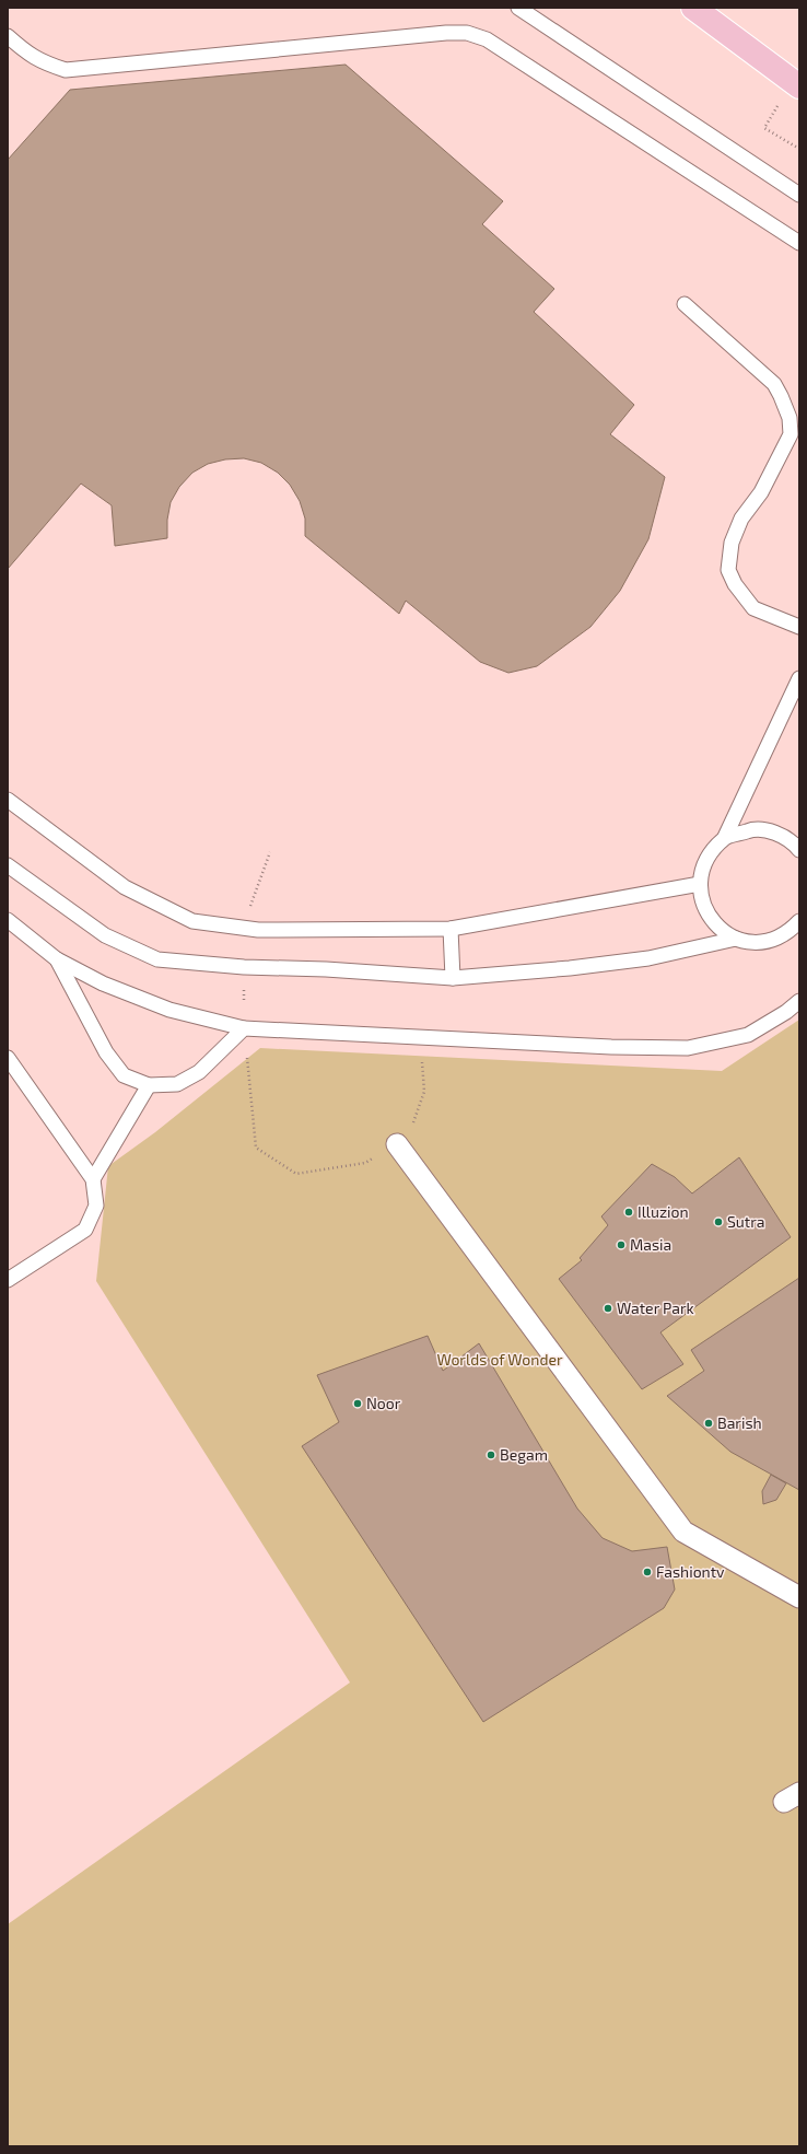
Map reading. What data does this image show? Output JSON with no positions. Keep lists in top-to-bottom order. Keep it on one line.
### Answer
{"parks":["Worlds of Wonder"],"places":["Illuzion","Sutra","Masia","Water Park","Noor","Barish","Begam","Fashiontv"]}
